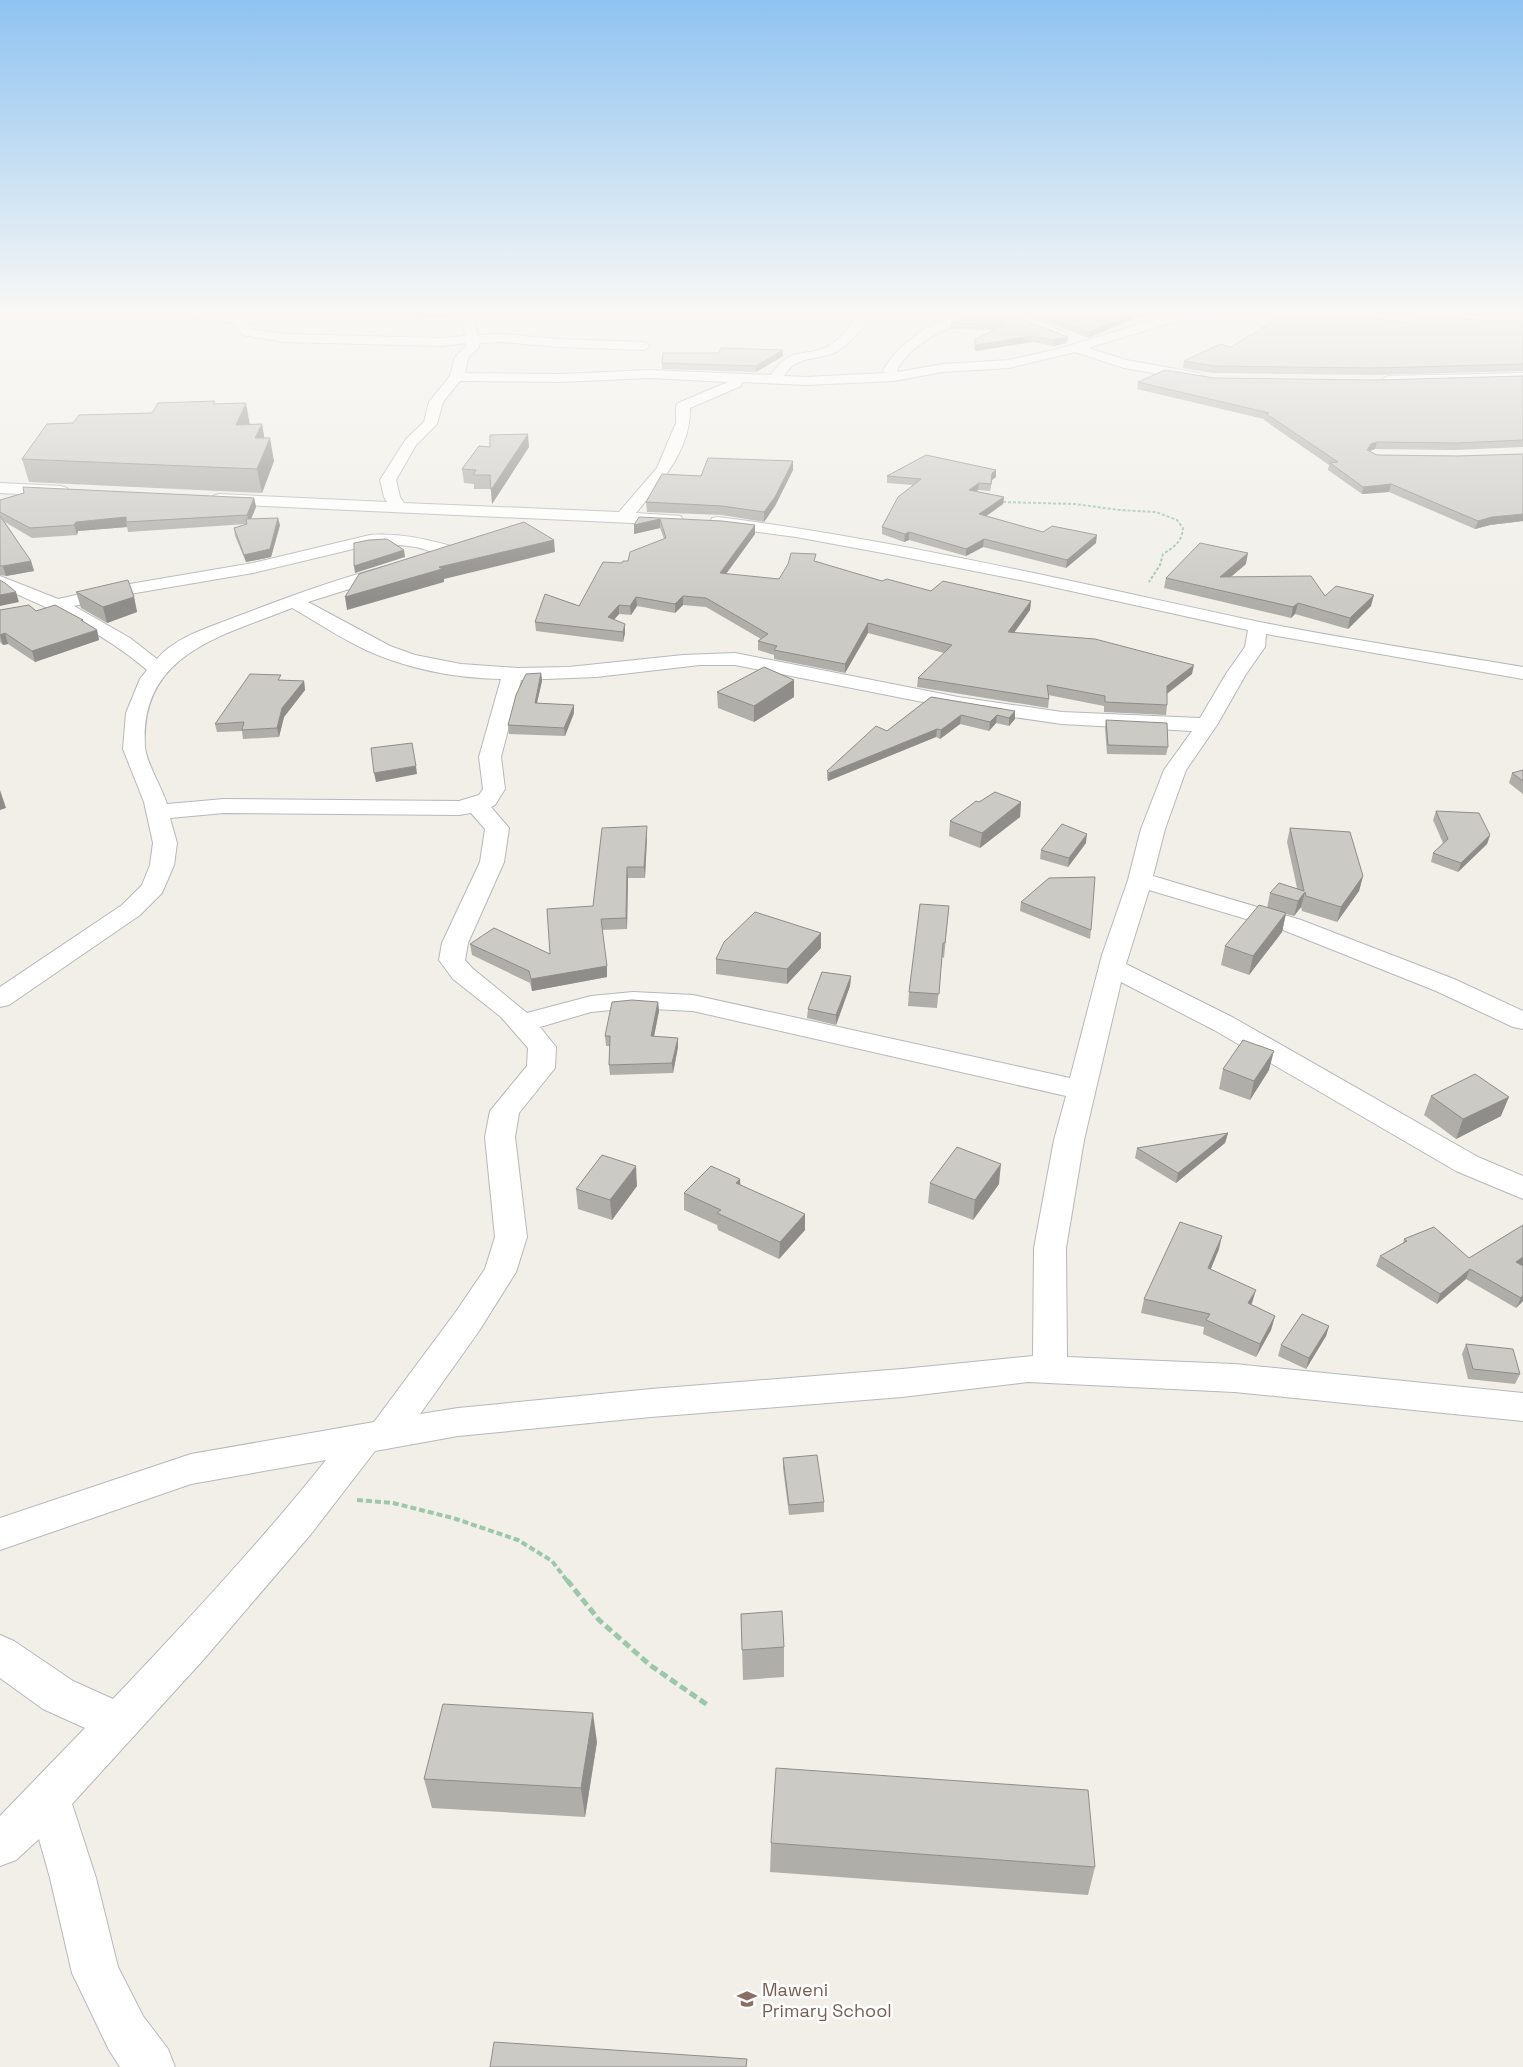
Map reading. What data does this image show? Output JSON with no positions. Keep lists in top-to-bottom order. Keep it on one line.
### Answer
{"places":{"school or university":["Maweni Primary School"]}}
